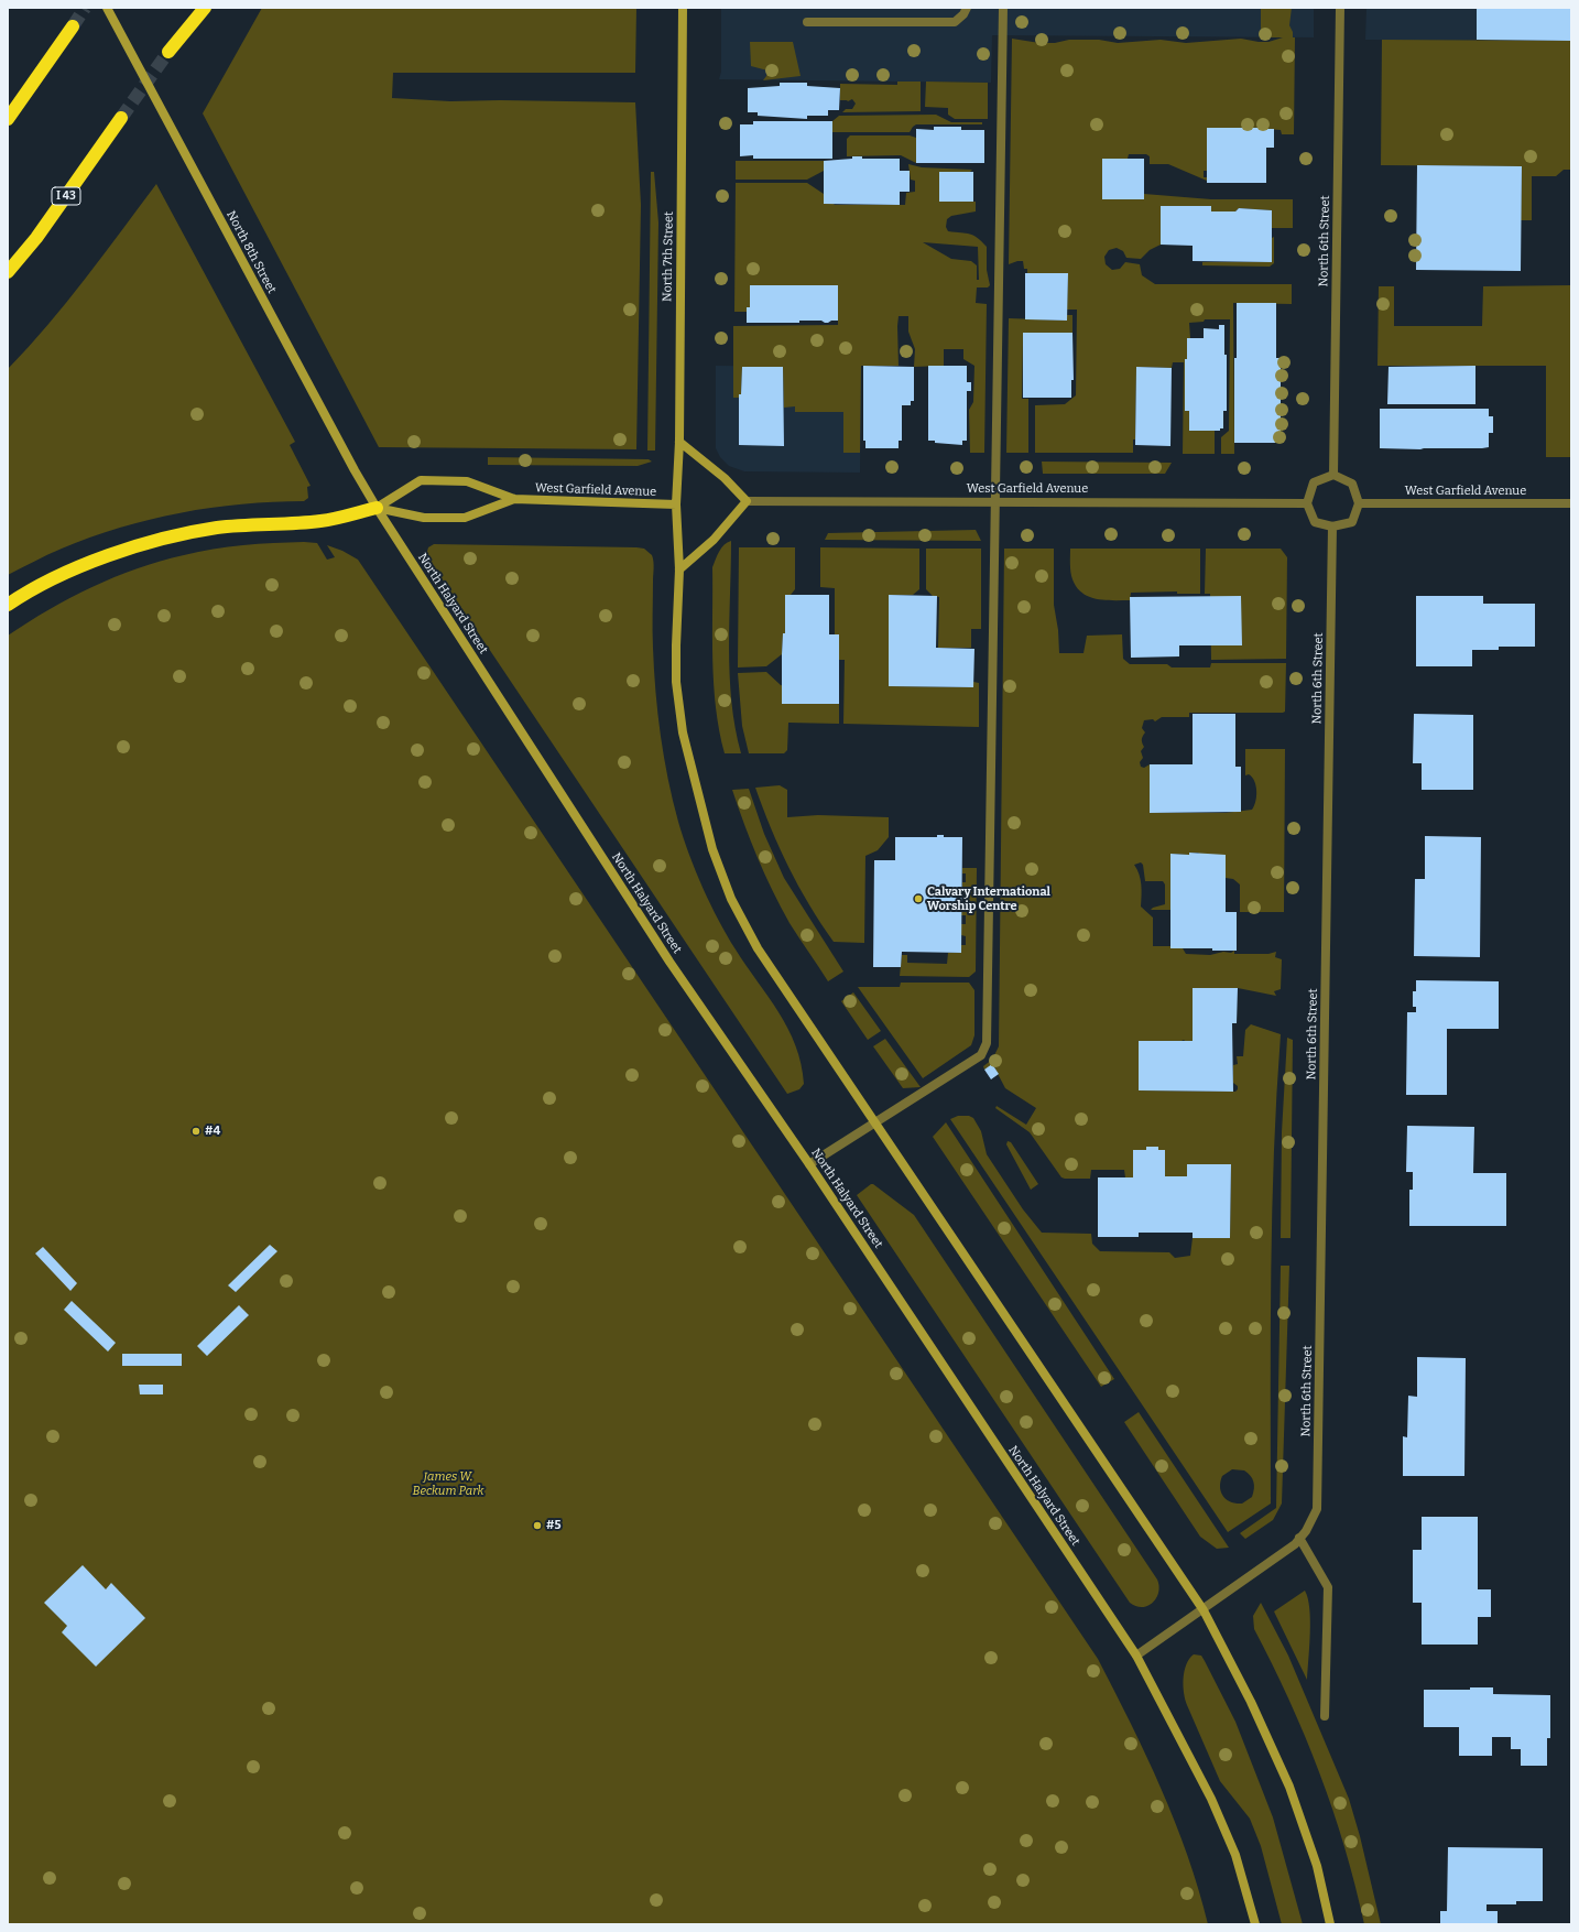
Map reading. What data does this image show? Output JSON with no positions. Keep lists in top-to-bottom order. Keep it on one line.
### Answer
{"streets":{"highway":["I 43"],"main road":["North 8th Street","North 7th Street","West Garfield Avenue","North Halyard Street"],"street":["North 6th Street"]},"crossings":[["North 6th Street","West Garfield Avenue"],["North 6th Street","North Halyard Street"],["North 8th Street","West Garfield Avenue"],["North 8th Street","North Halyard Street"],["North 7th Street","West Garfield Avenue"],["West Garfield Avenue","North Halyard Street"]],"parks":["James W. Beckum Park"],"places":["Calvary International Worship Centre","#4","#5"]}
